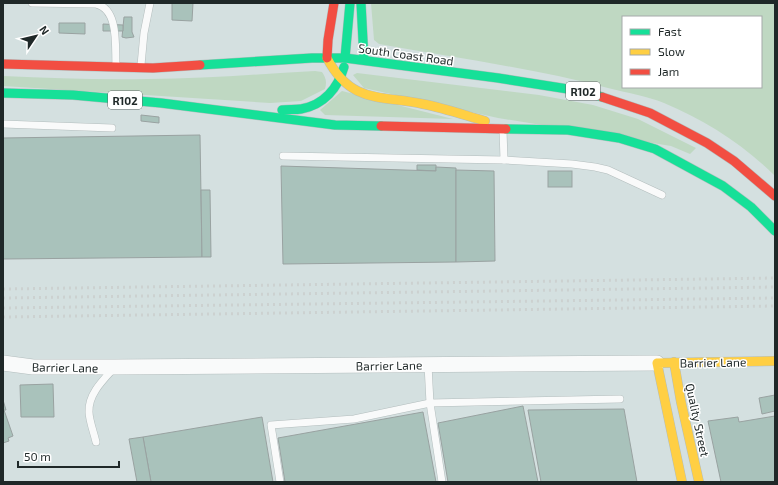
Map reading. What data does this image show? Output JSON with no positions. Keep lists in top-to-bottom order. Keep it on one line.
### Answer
{"streets":{"main road":["South Coast Road","R102","Barrier Lane","Quality Street"]},"crossings":[["Barrier Lane","Quality Street"]],"legend":["Fast","Slow","Jam"],"scale_bar":"50 m","north":"top right"}
